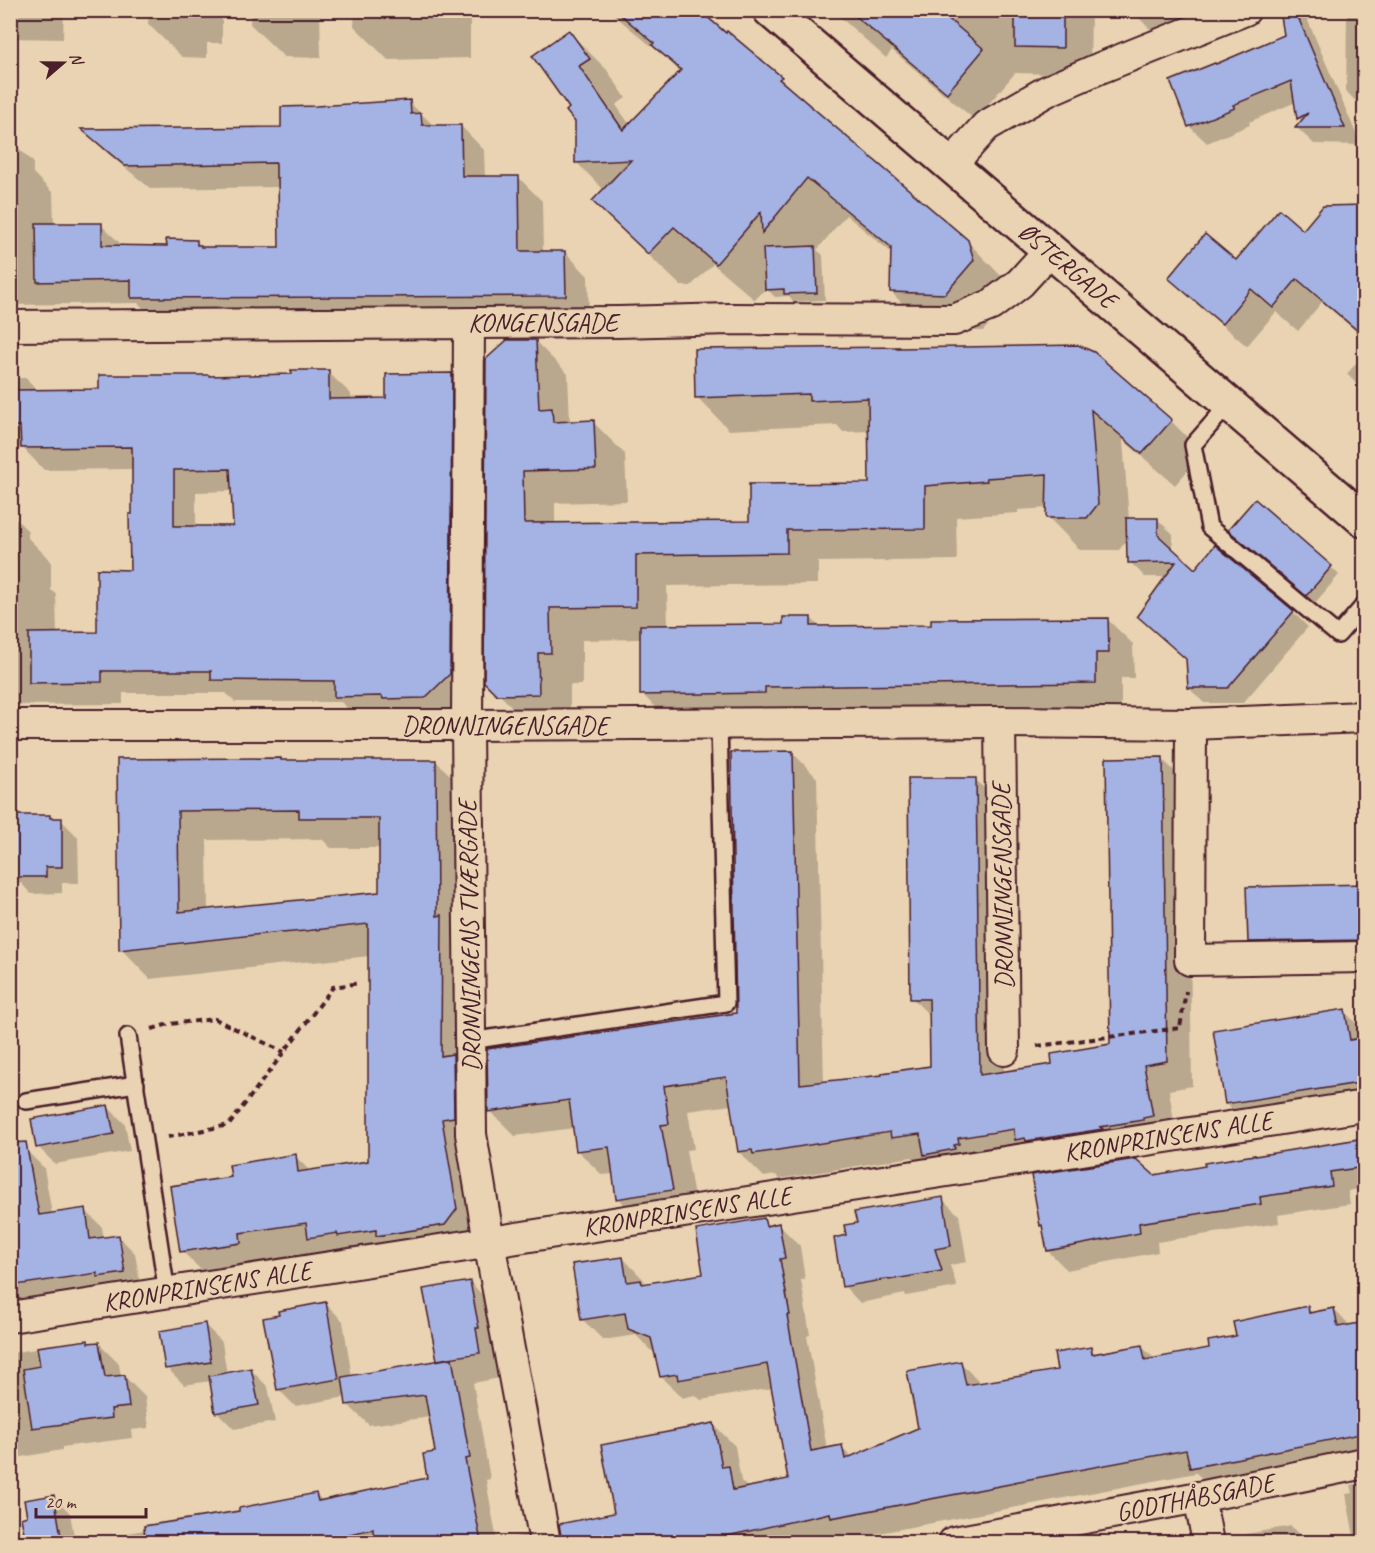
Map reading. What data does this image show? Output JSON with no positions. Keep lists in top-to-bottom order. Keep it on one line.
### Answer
{"streets":{"main road":["ØSTERGADE"],"street":["KONGENSGADE","DRONNINGENSGADE","DRONNINGENS TVÆRGADE","KRONPRINSENS ALLE","GODTHÅBSGADE"]},"crossings":[["ØSTERGADE","KONGENSGADE"],["KONGENSGADE","DRONNINGENS TVÆRGADE"],["DRONNINGENSGADE","DRONNINGENS TVÆRGADE"],["DRONNINGENS TVÆRGADE","KRONPRINSENS ALLE"]],"scale_bar":"20 m","north":"right"}
